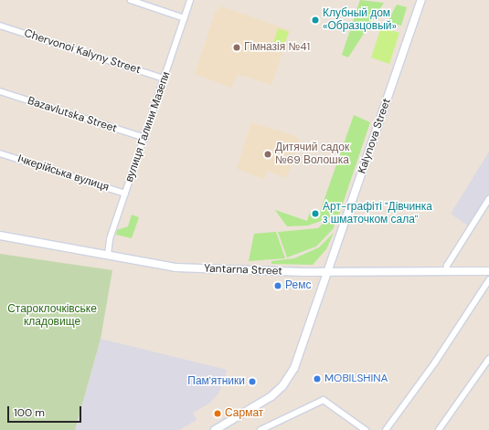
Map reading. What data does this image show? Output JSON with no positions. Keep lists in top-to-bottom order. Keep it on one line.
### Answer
{"streets":{"main road":["Kalynova Street","Yantarna Street"],"street":["Chervonoi Kalyny Street","Bazavlutska Street","вулиця Галини Мазепи","Ічкерійська вулиця"]},"crossings":[["Chervonoi Kalyny Street","вулиця Галини Мазепи"],["Bazavlutska Street","вулиця Галини Мазепи"],["вулиця Галини Мазепи","Ічкерійська вулиця"],["вулиця Галини Мазепи","Yantarna Street"],["Kalynova Street","Yantarna Street"]],"parks":["Староклочківське кладовище"],"places":["Клубный дом «Образцовый»","Гімназія №41","Дитячий садок №69 Волошка","Арт-графіті \"Дівчинка з шматочком сала\"","Ремс","MOBILSHINA","Пам'ятники","Сармат"],"scale_bar":"100 m"}
